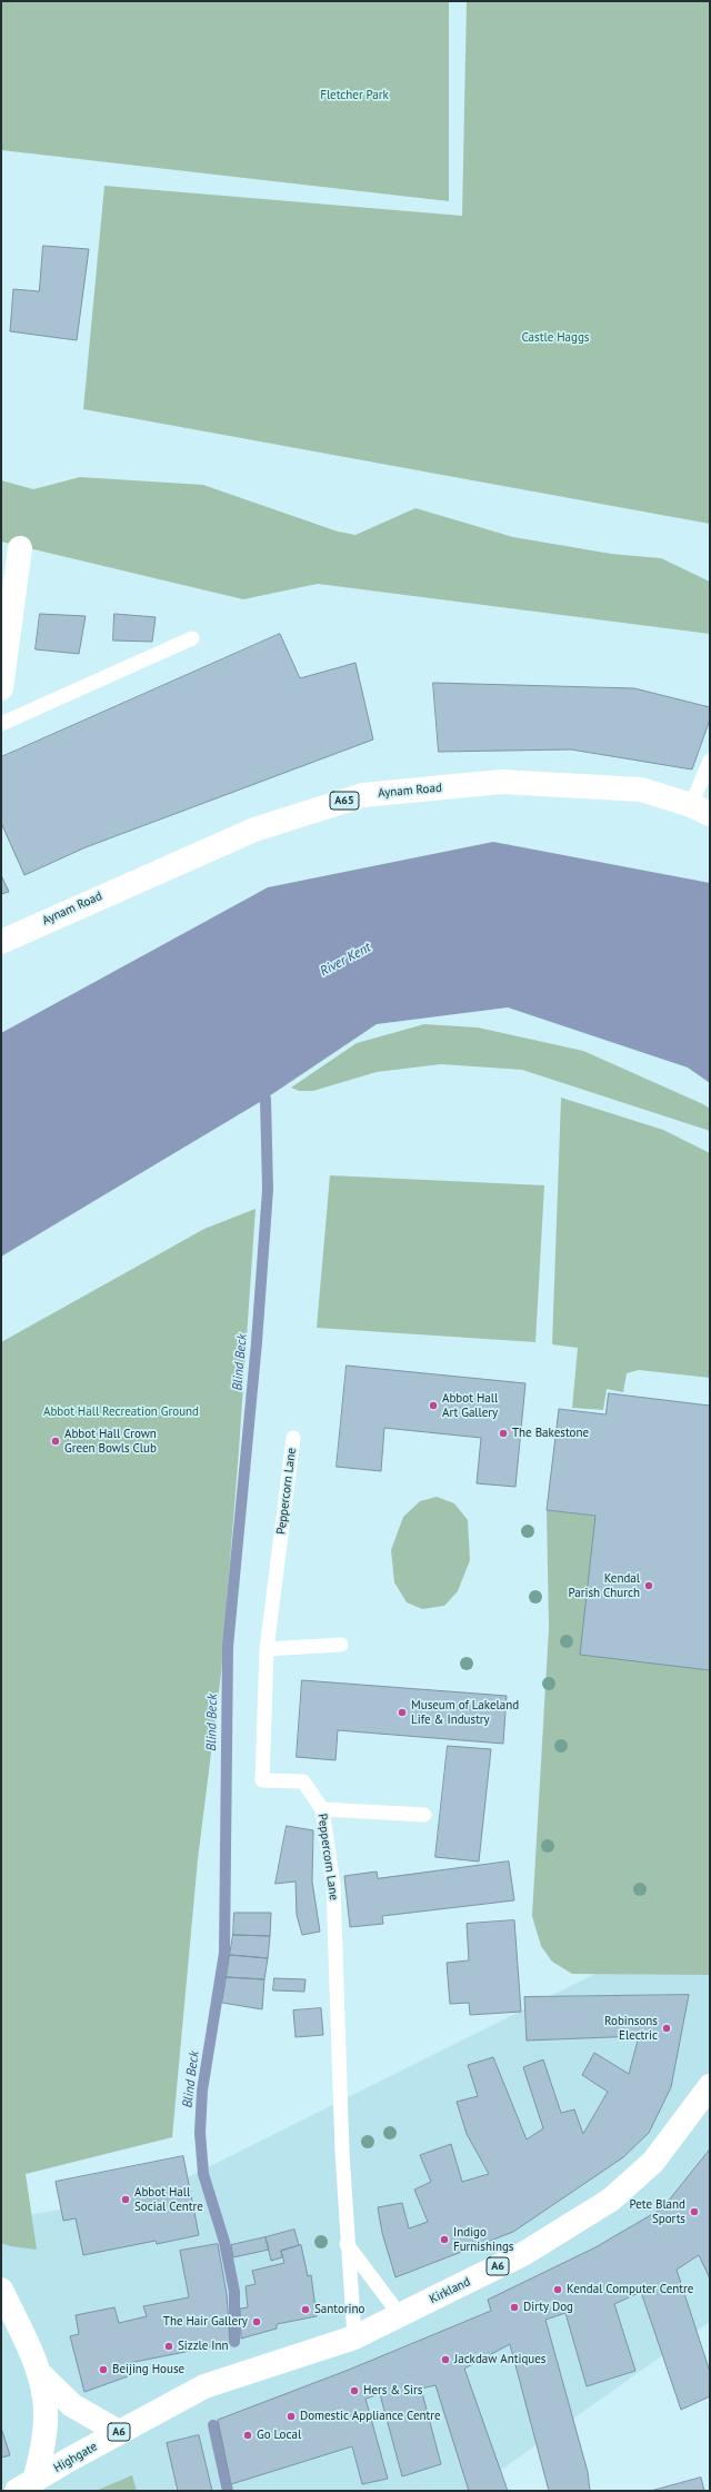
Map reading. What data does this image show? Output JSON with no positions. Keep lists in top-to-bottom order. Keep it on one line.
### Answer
{"streets":{"main road":["Aynam Road","A65","A6","Kirkland","Highgate"],"lane":["Peppercorn Lane"]},"crossings":[["Peppercorn Lane","Kirkland"],["Kirkland","Highgate"]],"water":["River Kent","Blind Beck"],"parks":["Fletcher Park","Castle Haggs","Abbot Hall Recreation Ground"],"places":["Abbot Hall Art Gallery","The Bakestone","Abbot Hall Crown Green Bowls Club","Kendal Parish Church","Museum of Lakeland Life & Industry","Robinsons Electric","Abbot Hall Social Centre","Pete Bland Sports","Indigo Furnishings","Kendal Computer Centre","Dirty Dog","Santorino","The Hair Gallery","Sizzle Inn","Jackdaw Antiques","Beijing House","Hers & Sirs","Domestic Appliance Centre","Go Local"]}
